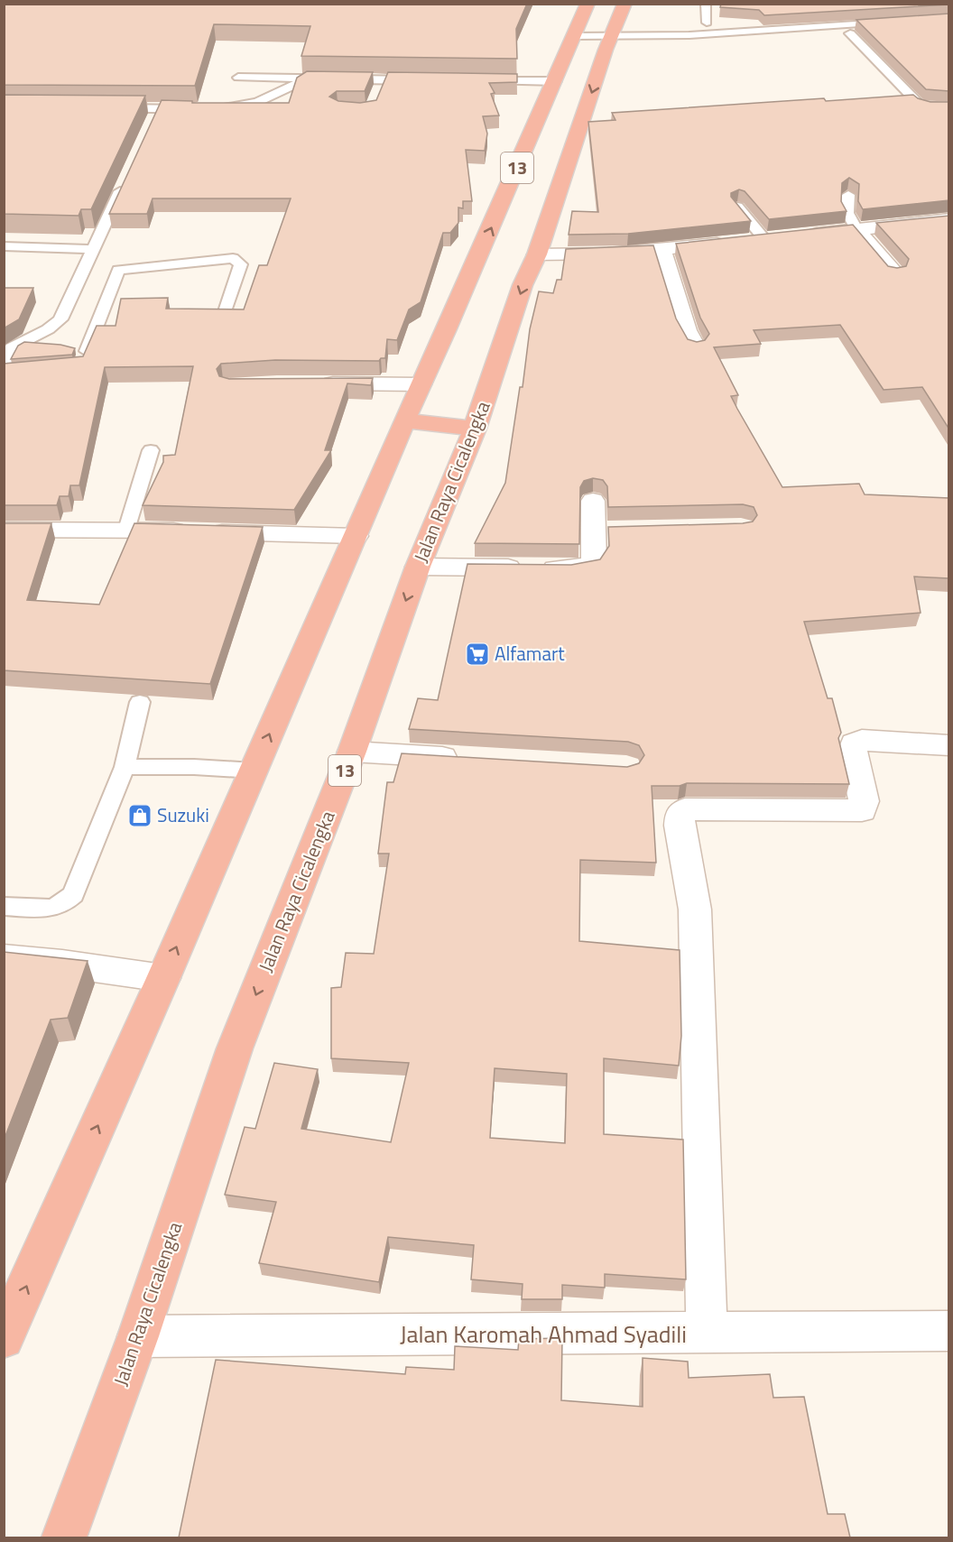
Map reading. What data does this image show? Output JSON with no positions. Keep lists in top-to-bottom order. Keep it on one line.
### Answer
{"streets":{"highway":["13","Jalan Raya Cicalengka"],"street":["Jalan Karomah Ahmad Syadili"]},"crossings":[["Jalan Raya Cicalengka","Jalan Karomah Ahmad Syadili"]],"places":{"supermarket":["Alfamart"],"shop":["Suzuki"]}}
